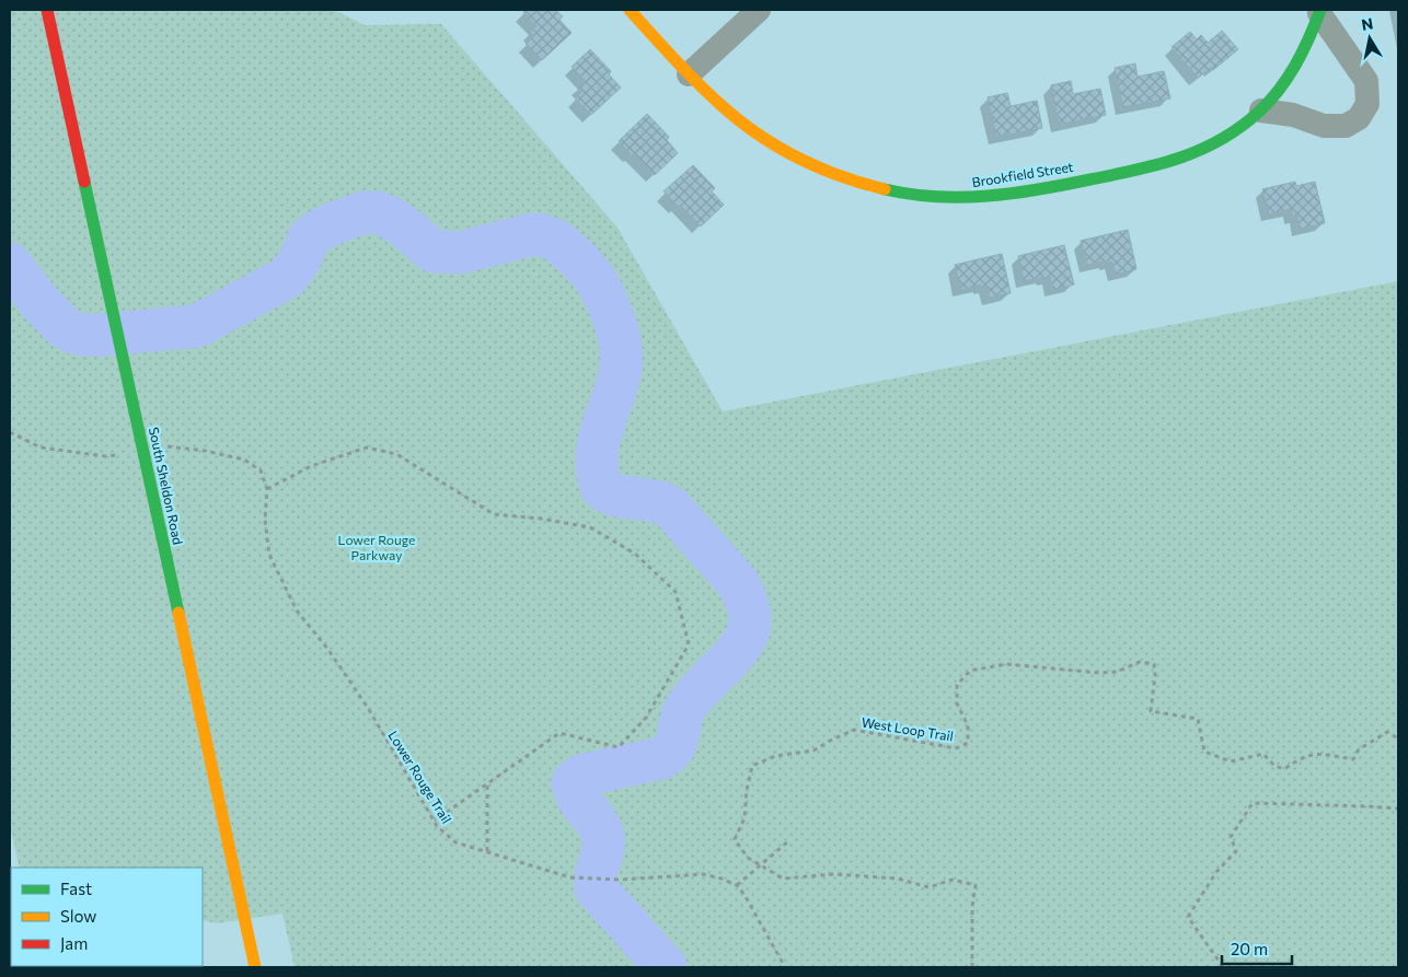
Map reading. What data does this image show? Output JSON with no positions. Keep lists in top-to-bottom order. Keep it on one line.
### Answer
{"streets":{"street":["Brookfield Street","South Sheldon Road"],"path":["West Loop Trail","Lower Rouge Trail"]},"parks":["Lower Rouge Parkway"],"legend":["Fast","Slow","Jam"],"scale_bar":"20 m","north":"top"}
